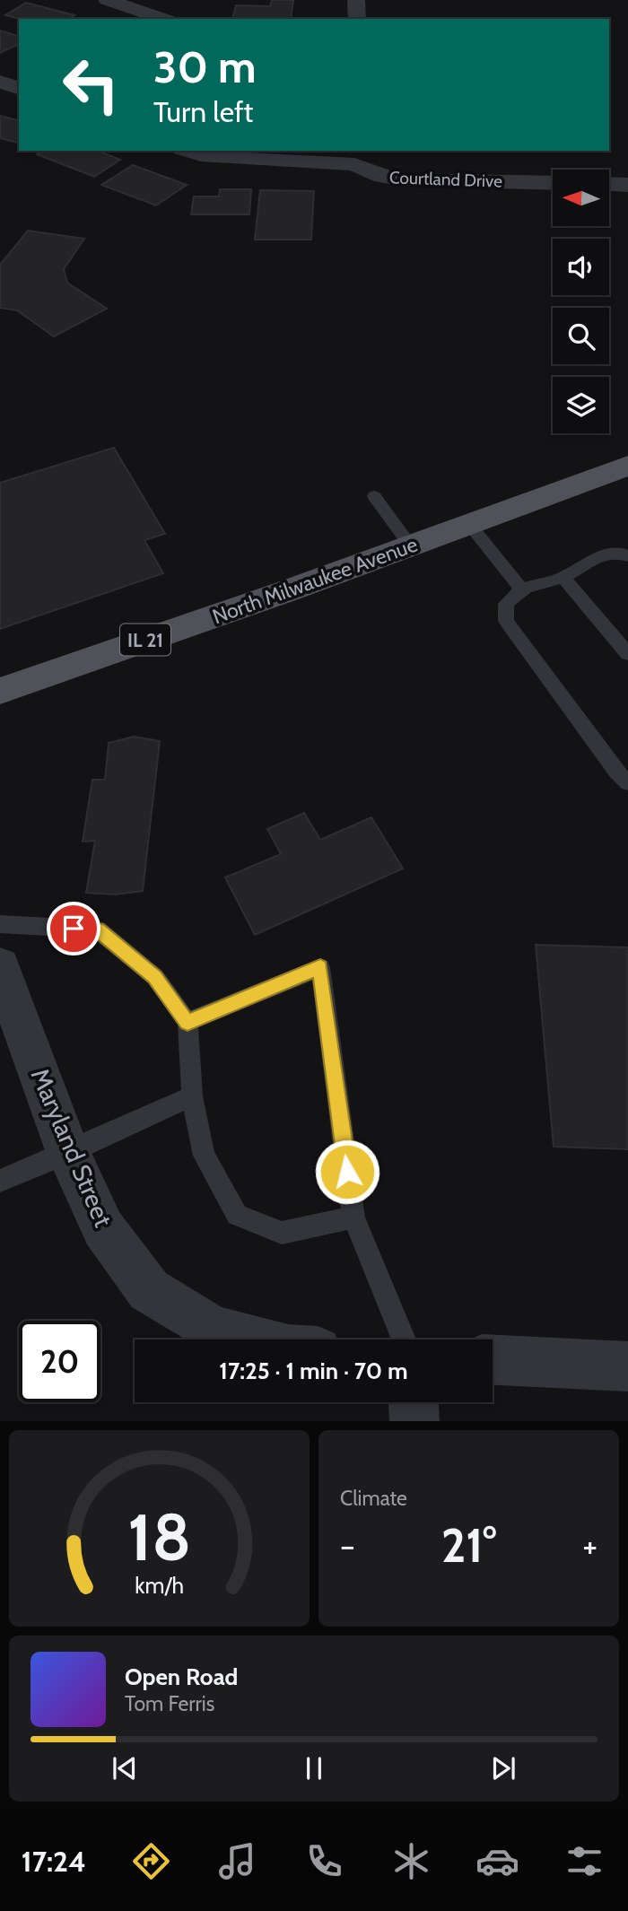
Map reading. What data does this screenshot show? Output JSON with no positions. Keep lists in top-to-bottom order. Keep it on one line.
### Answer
{"streets":{"main road":["North Milwaukee Avenue","IL 21"],"street":["Courtland Drive","Maryland Street"]},"north":"left","page":{"turn":["30 m","Turn left"],"limit":"20","trip":"17:25 · 1 min · 70 m","tile":"Climate","heat":["−","21°","+"],"song":["Open Road","Tom Ferris"],"tabs":"17:24","gauge":["18","km/h"]}}
